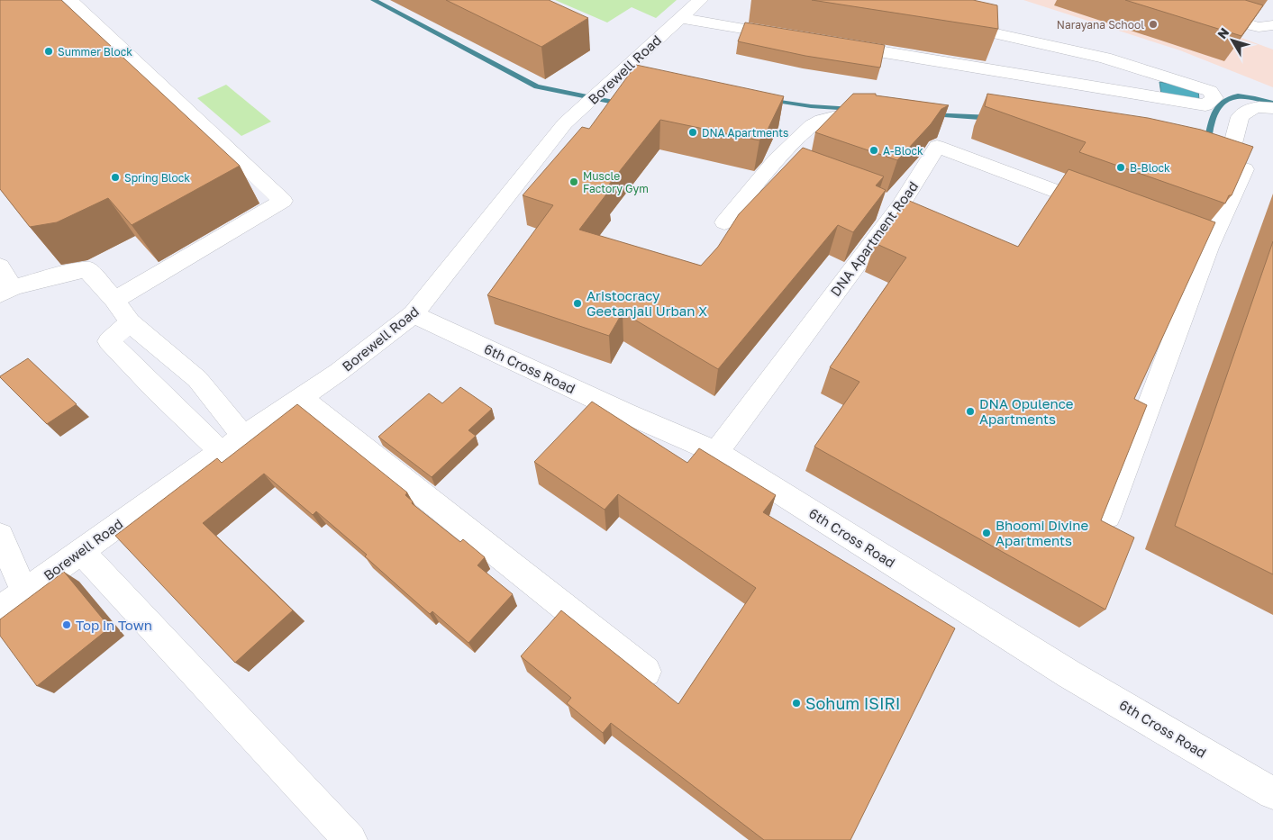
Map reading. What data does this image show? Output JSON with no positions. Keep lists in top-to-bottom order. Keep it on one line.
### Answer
{"streets":{"street":["Borewell Road","DNA Apartment Road","6th Cross Road"]},"crossings":[["Borewell Road","6th Cross Road"],["DNA Apartment Road","6th Cross Road"]],"places":["Narayana School","Summer Block","DNA Apartments","A-Block","B-Block","Spring Block","Muscle Factory Gym","Aristocracy Geetanjali Urban X","DNA Opulence Apartments","Bhoomi Divine Apartments","Top in Town","Sohum ISIRI"],"north":"top left"}
